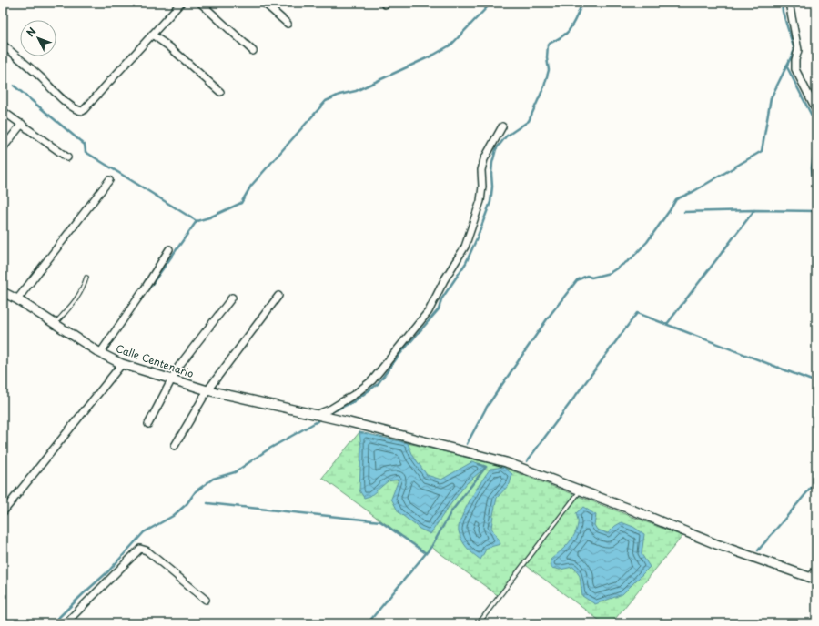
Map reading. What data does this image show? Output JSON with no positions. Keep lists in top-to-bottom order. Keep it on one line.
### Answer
{"streets":{"street":["Calle Centenario"]},"north":"top left"}
